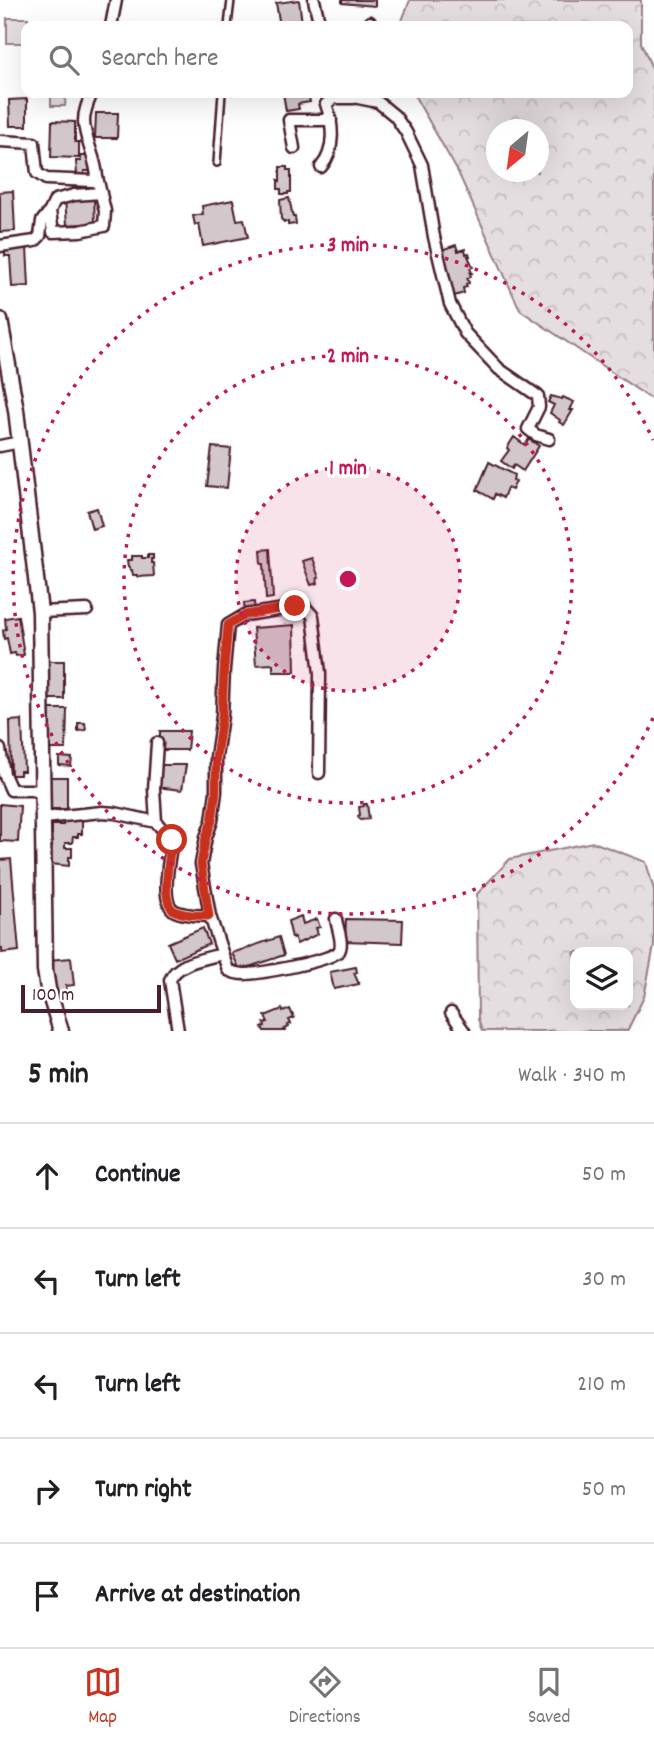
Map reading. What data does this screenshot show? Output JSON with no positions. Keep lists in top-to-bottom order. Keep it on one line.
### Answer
{"scale_bar":"100 m","north":"bottom left","page":{"search":"Search here","scale":"100 m","heading":["5 min","Walk · 340 m"],"list":[["Continue","50 m"],["Turn left","30 m"],["Turn left","210 m"],["Turn right","50 m"],"Arrive at destination"],"nav":["Map","Directions","Saved"]},"rings":["3 min","2 min","1 min"]}
